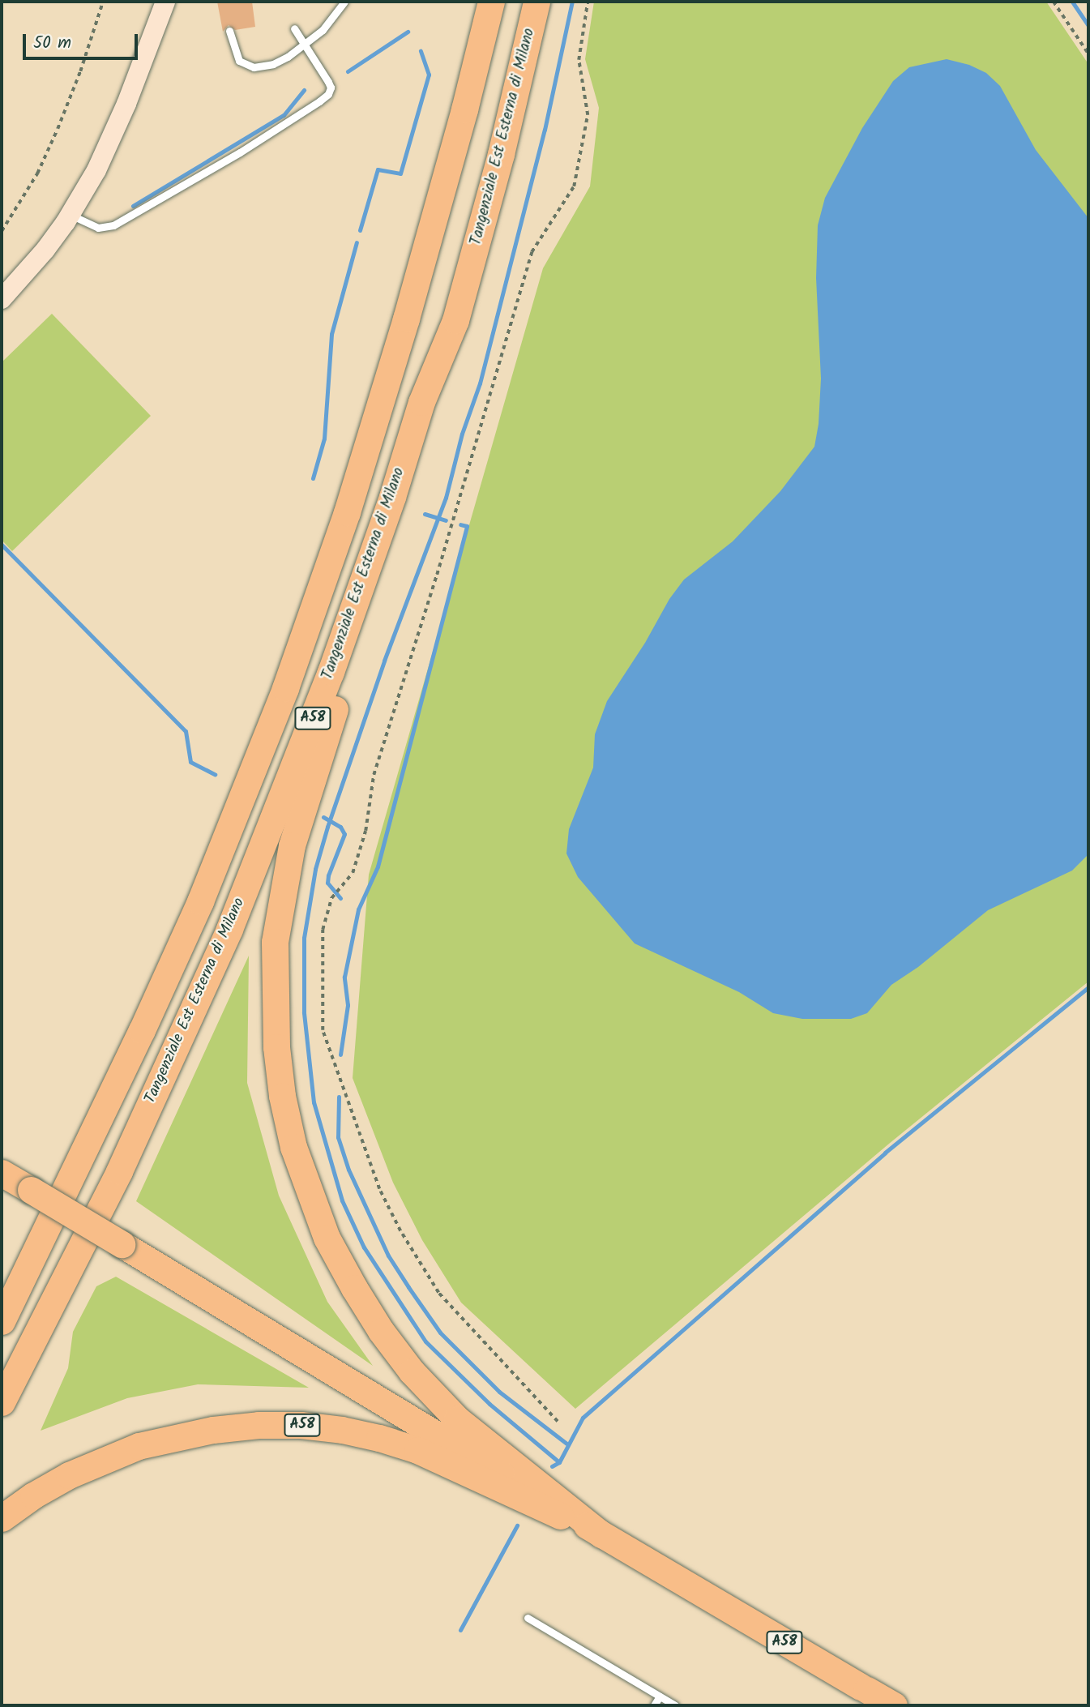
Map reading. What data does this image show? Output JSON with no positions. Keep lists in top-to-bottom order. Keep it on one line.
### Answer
{"streets":{"highway":["Tangenziale Est Esterna di Milano","A58"]},"crossings":[["Tangenziale Est Esterna di Milano","A58"]],"scale_bar":"50 m"}
